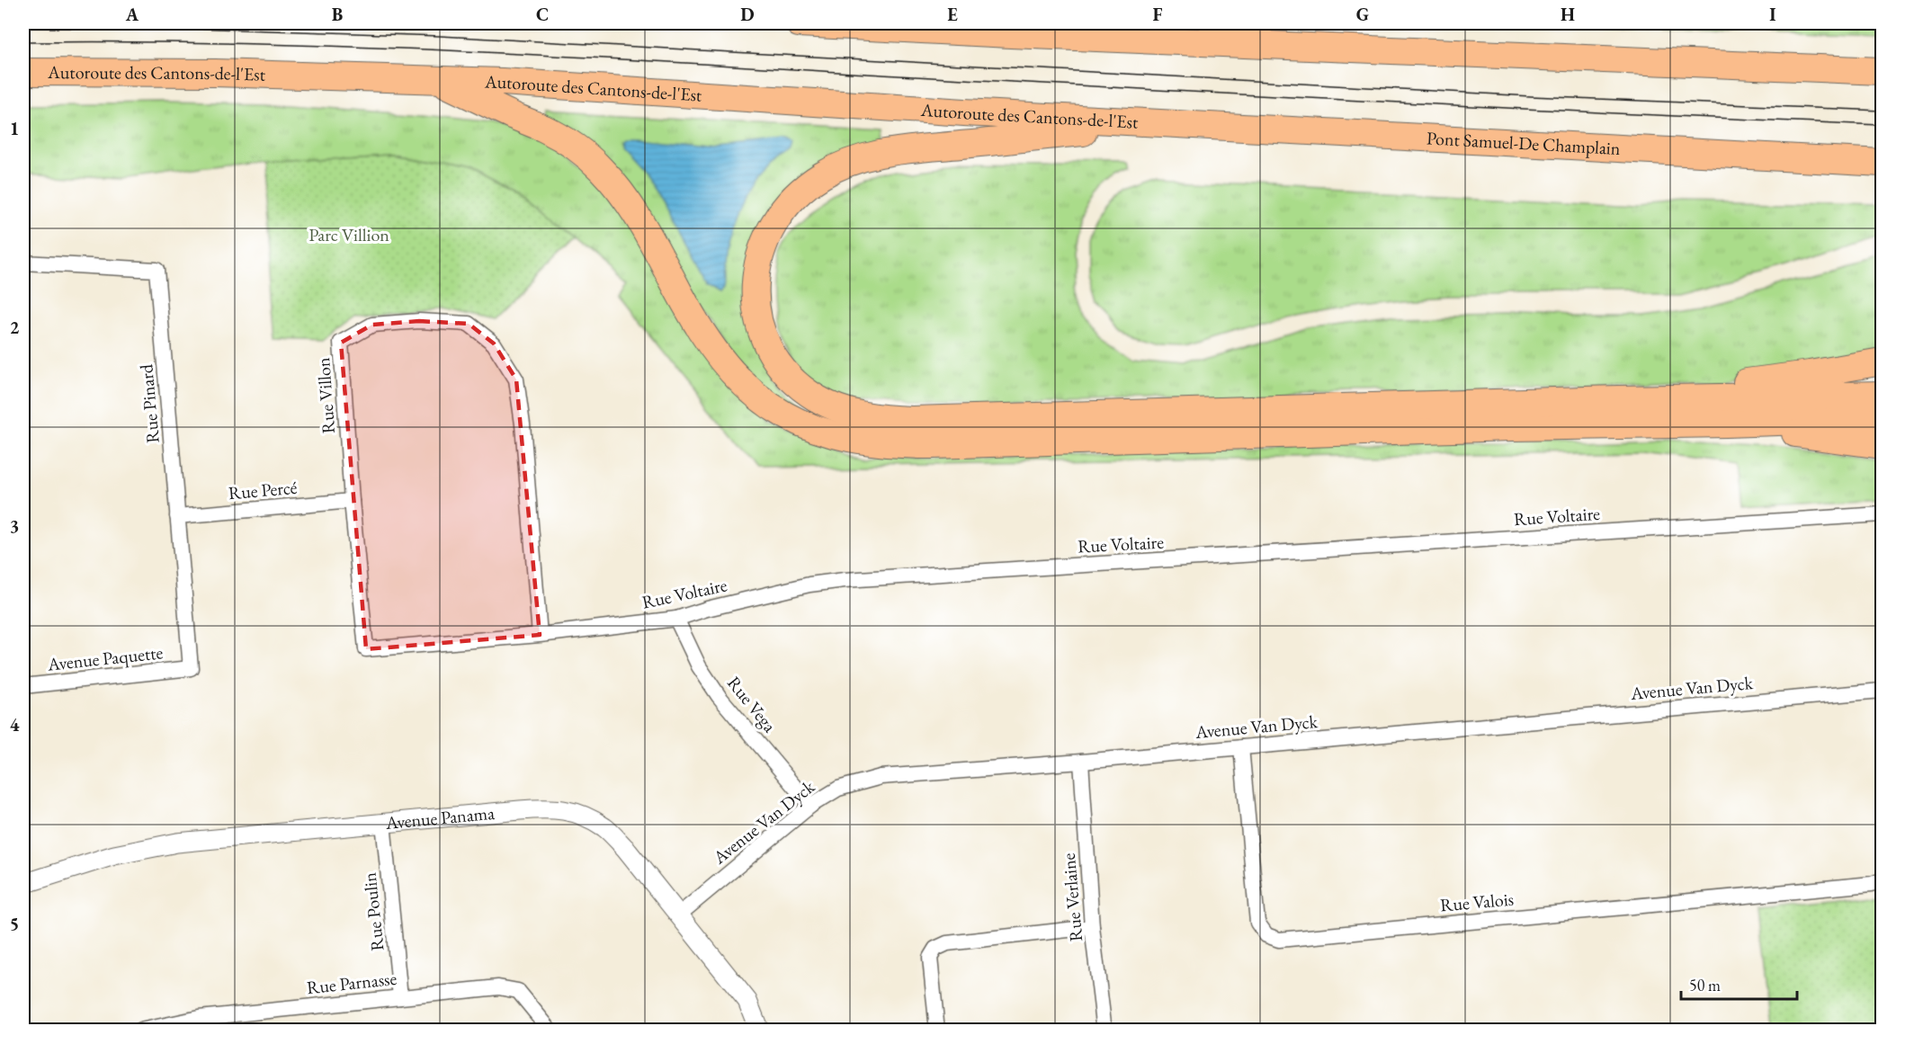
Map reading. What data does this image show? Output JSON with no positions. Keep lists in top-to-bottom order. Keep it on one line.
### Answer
{"streets":{"highway":["Autoroute des Cantons-de-l'Est","Pont Samuel-De Champlain"],"street":["Rue Villon","Rue Pinard","Rue Percé","Rue Voltaire","Avenue Paquette","Avenue Van Dyck","Rue Vega","Avenue Panama","Rue Verlaine","Rue Valois","Rue Poulin","Rue Parnasse"]},"crossings":[["Autoroute des Cantons-de-l'Est","Pont Samuel-De Champlain"],["Rue Villon","Rue Percé"],["Rue Villon","Rue Voltaire"],["Rue Pinard","Rue Percé"],["Rue Pinard","Avenue Paquette"],["Rue Voltaire","Rue Vega"],["Avenue Van Dyck","Rue Vega"],["Avenue Van Dyck","Avenue Panama"],["Avenue Van Dyck","Rue Verlaine"],["Avenue Van Dyck","Rue Valois"],["Avenue Panama","Rue Poulin"],["Rue Poulin","Rue Parnasse"]],"parks":["Parc Villion"],"scale_bar":"50 m","grid":{"columns":["A","B","C","D","E","F","G","H","I"],"rows":["1","2","3","4","5"]}}
